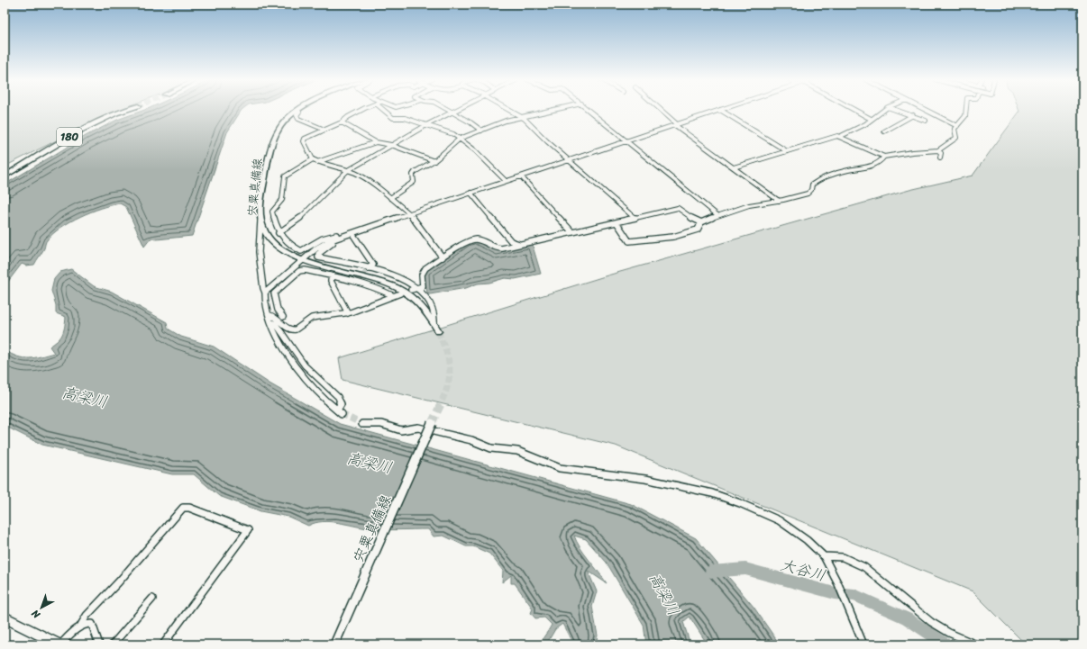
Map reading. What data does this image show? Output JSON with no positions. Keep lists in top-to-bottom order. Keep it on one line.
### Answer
{"streets":{"highway":["180"],"main road":["宍粟真備線"]},"water":["高梁川","大谷川"],"north":"bottom left"}
